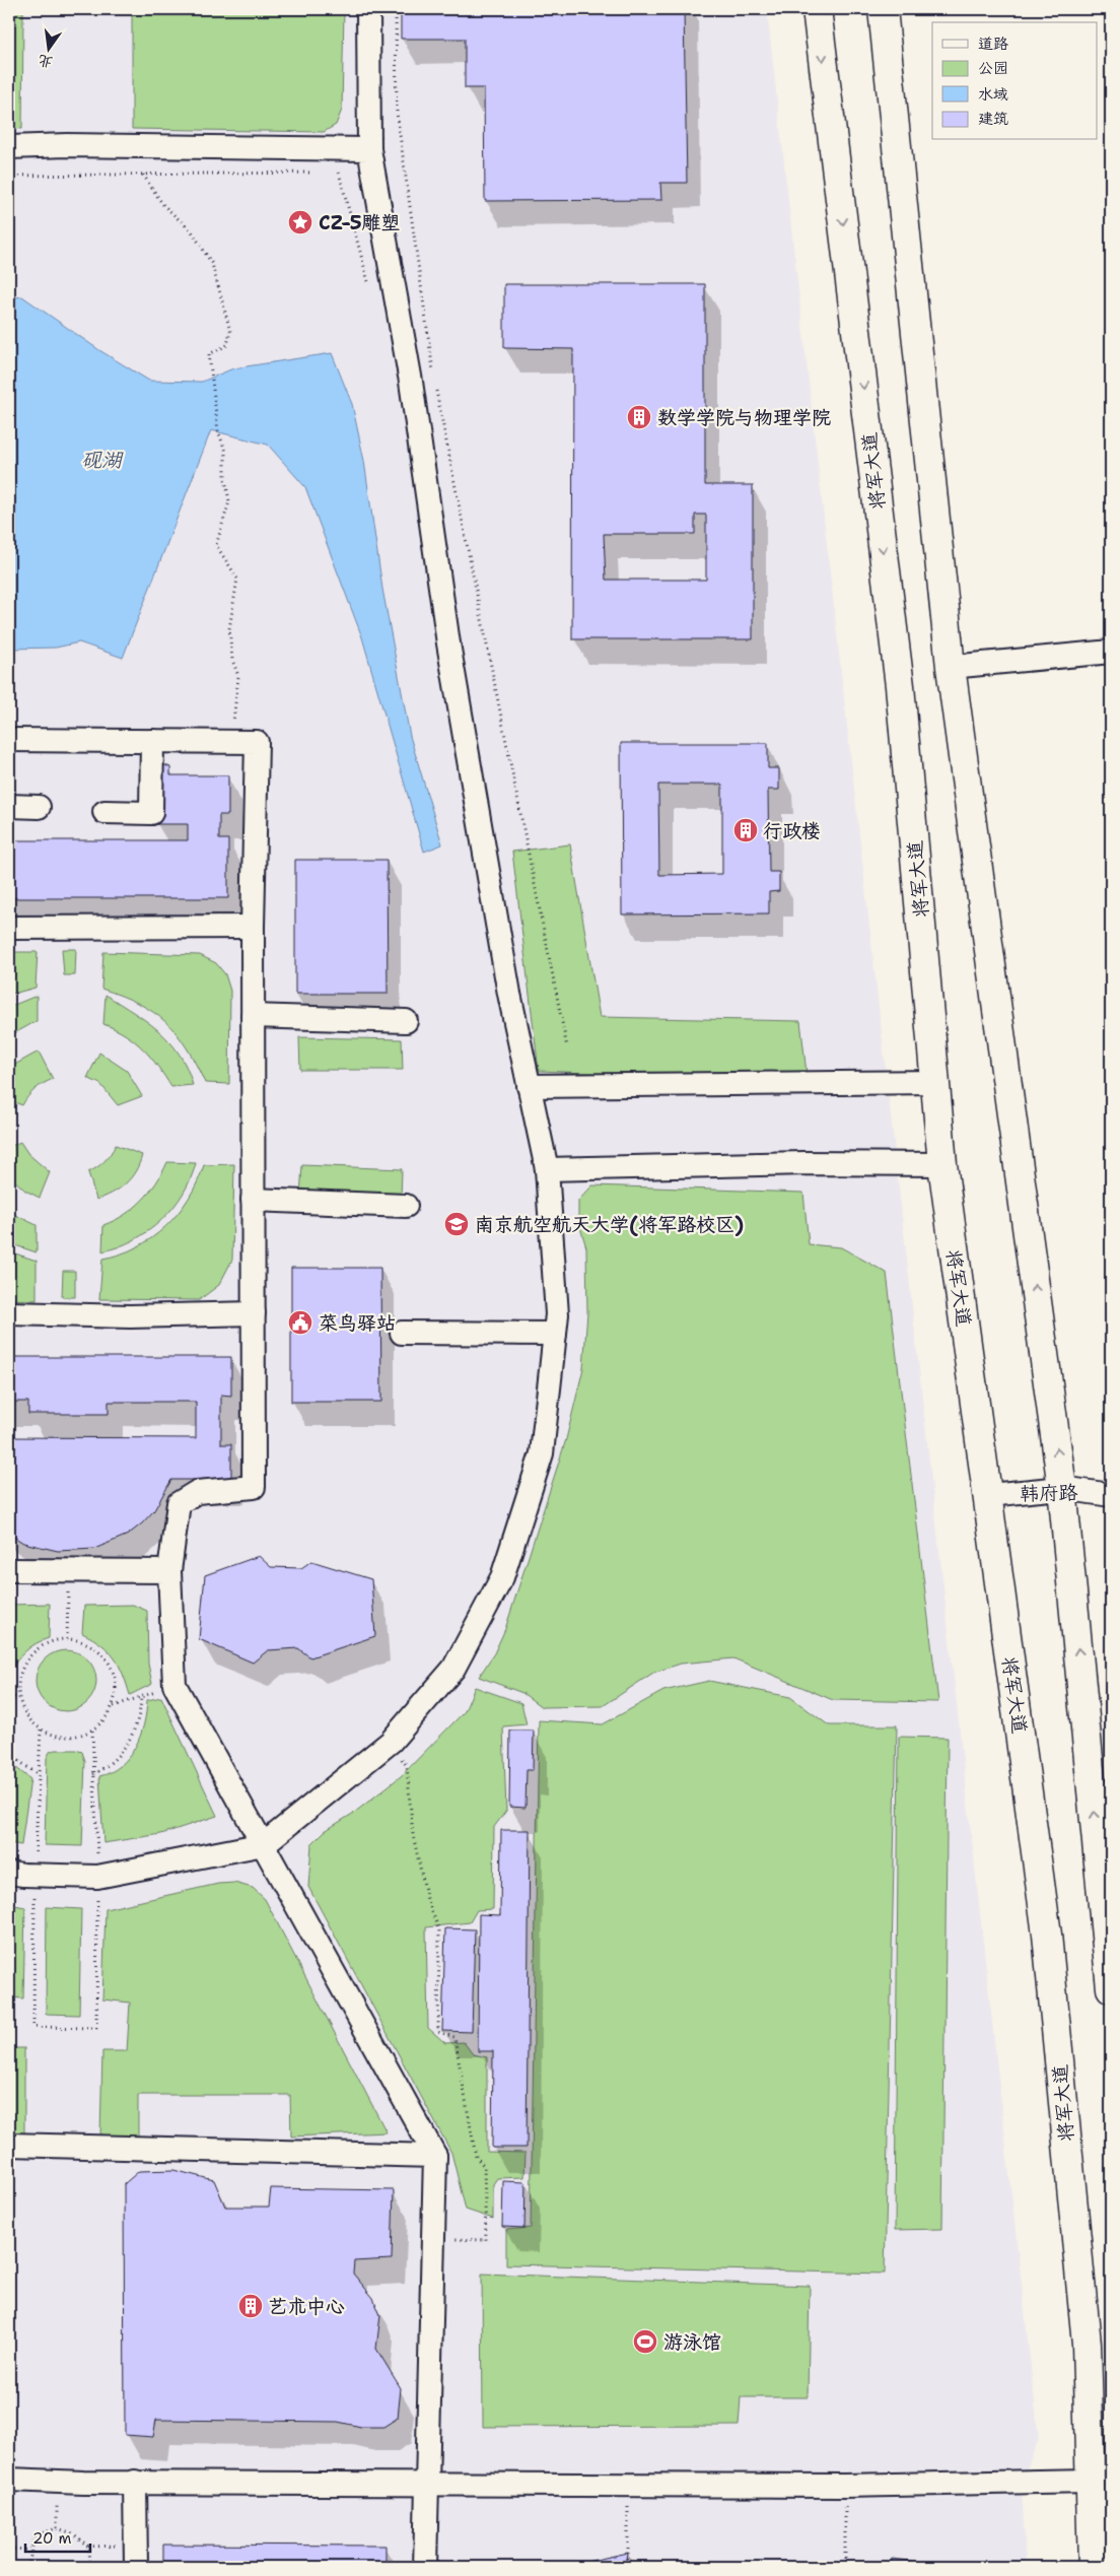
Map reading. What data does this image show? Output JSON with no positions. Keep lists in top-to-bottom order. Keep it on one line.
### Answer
{"streets":{"main road":["将军大道"],"street":["韩府路"]},"crossings":[["将军大道","韩府路"]],"water":["砚湖"],"places":{"place":["CZ-5雕塑"],"building":["数学学院与物理学院","行政楼","艺术中心"],"school or university":["南京航空航天大学(将军路校区)"],"public building":["菜鸟驿站"],"sports":["游泳馆"]},"legend":["道路","公园","水域","建筑"],"scale_bar":"20 m","north":"bottom"}
